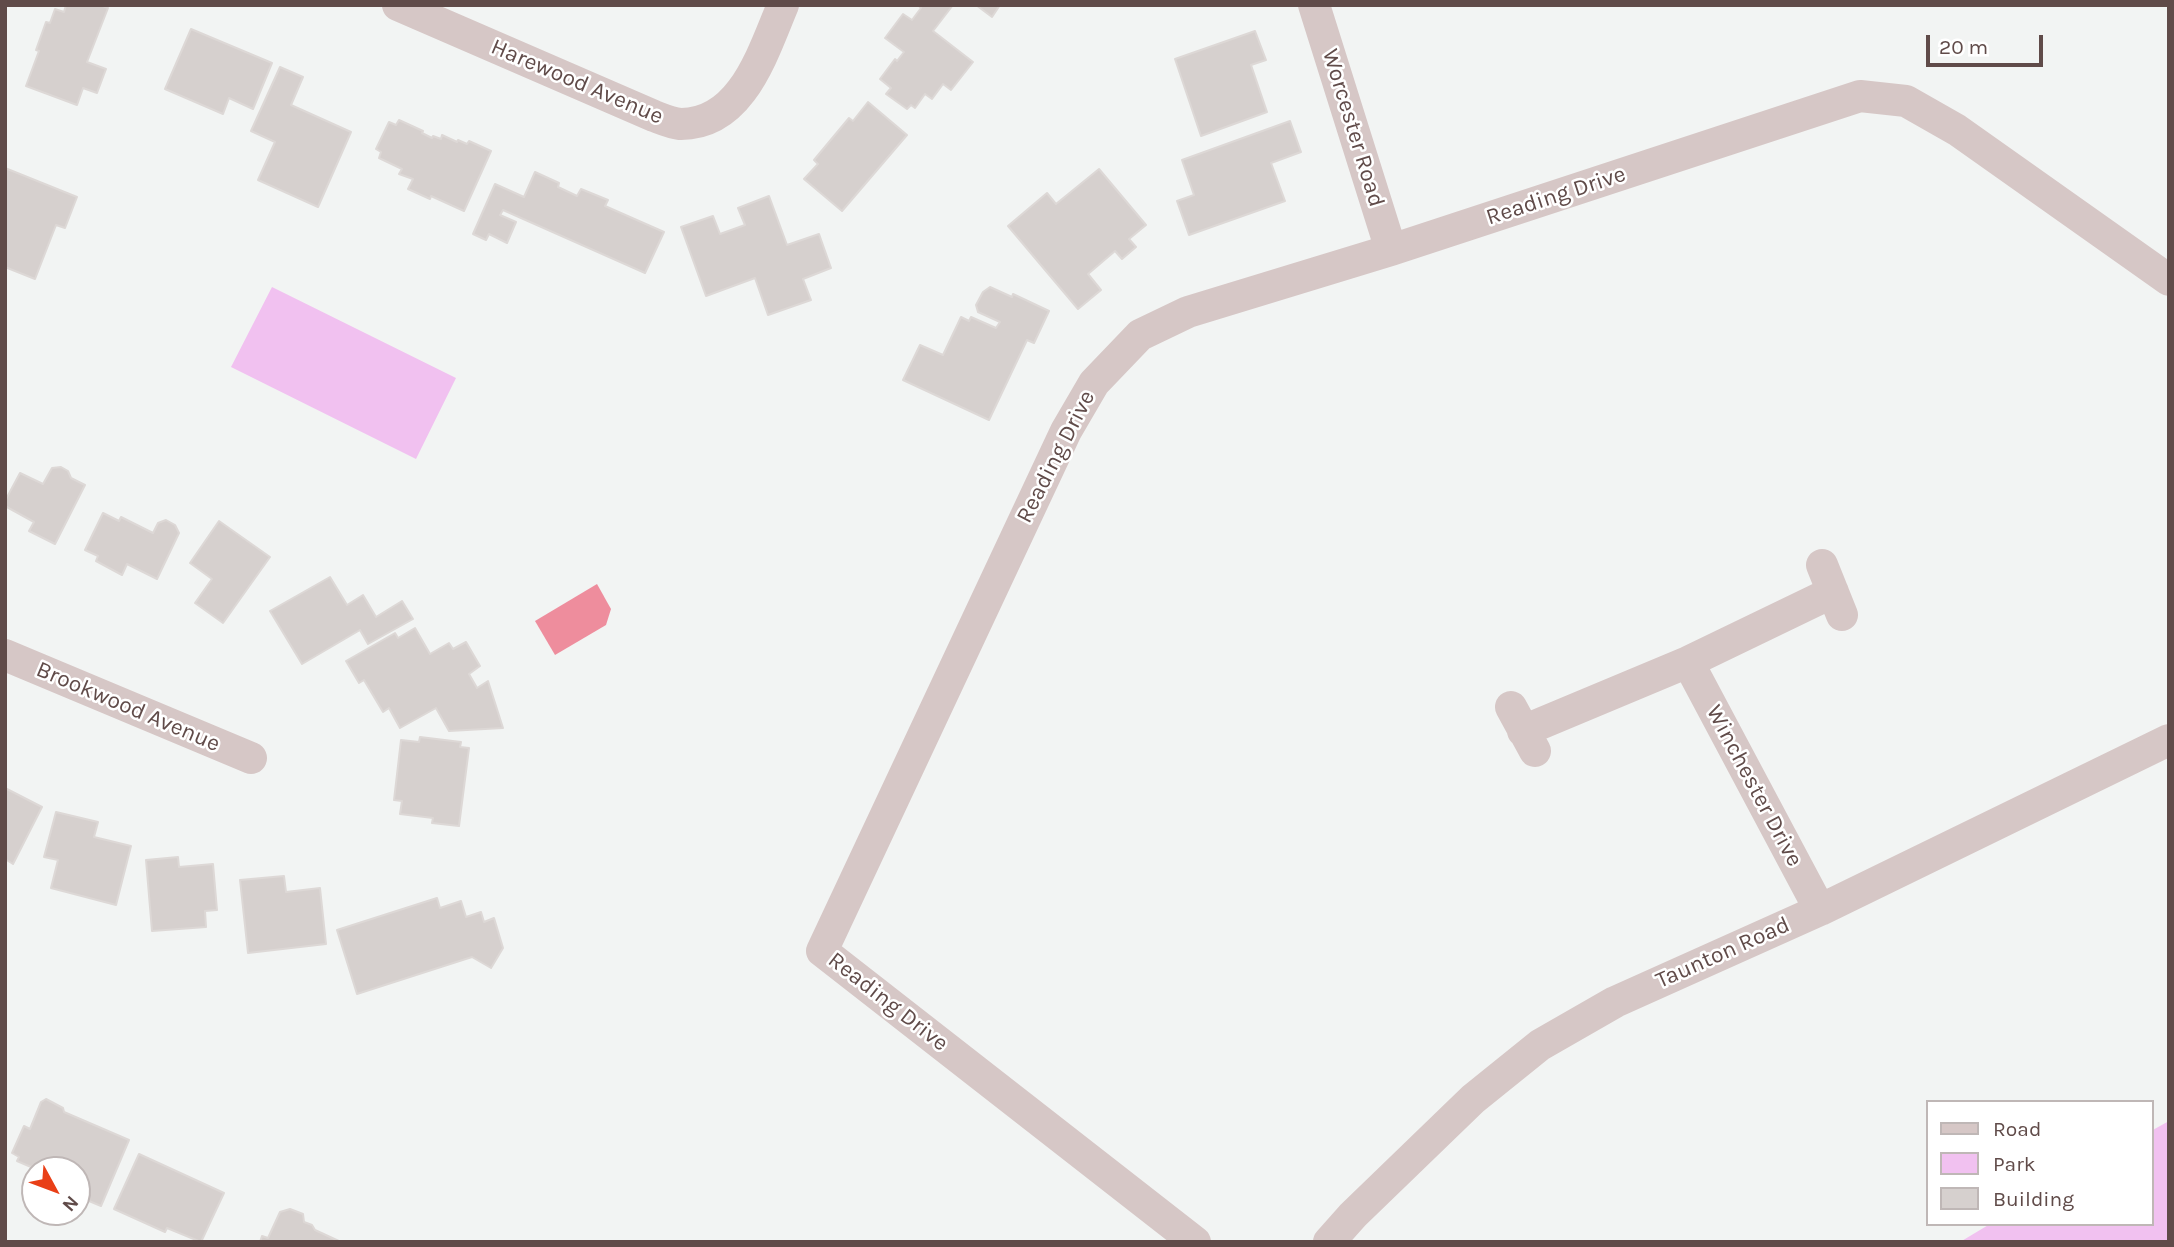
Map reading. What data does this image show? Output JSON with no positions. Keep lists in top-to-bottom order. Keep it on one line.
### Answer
{"streets":{"street":["Harewood Avenue","Worcester Road","Reading Drive","Brookwood Avenue","Winchester Drive","Taunton Road"]},"crossings":[["Worcester Road","Reading Drive"],["Winchester Drive","Taunton Road"]],"legend":["Road","Park","Building"],"scale_bar":"20 m","north":"bottom right"}
